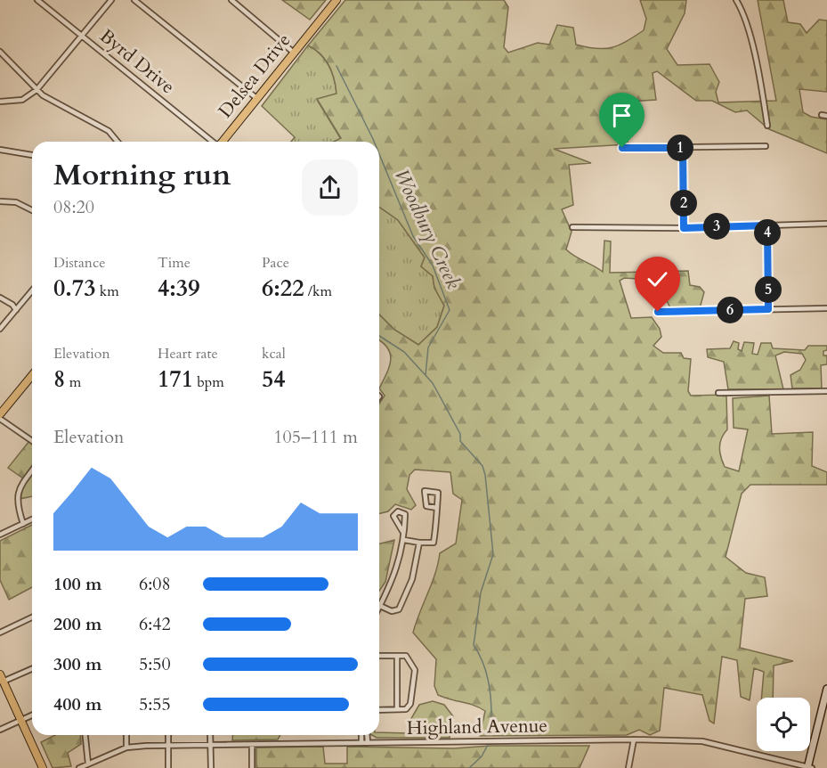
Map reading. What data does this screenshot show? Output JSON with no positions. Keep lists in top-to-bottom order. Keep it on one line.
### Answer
{"streets":{"main road":["Delsea Drive"],"street":["Byrd Drive","Highland Avenue"]},"water":["Woodbury Creek"],"page":{"pins":["1","2","3","4","5","6"],"heading":["Morning run","08:20"],"stats":[["Distance","0.73 km"],["Time","4:39"],["Pace","6:22 /km"],["Elevation","8 m"],["Heart rate","171 bpm"],["kcal","54"]],"chart":["Elevation","105–111 m"],"list":[{"name":"100 m","note":"6:08"},{"name":"200 m","note":"6:42"},{"name":"300 m","note":"5:50"},{"name":"400 m","note":"5:55"}]}}
